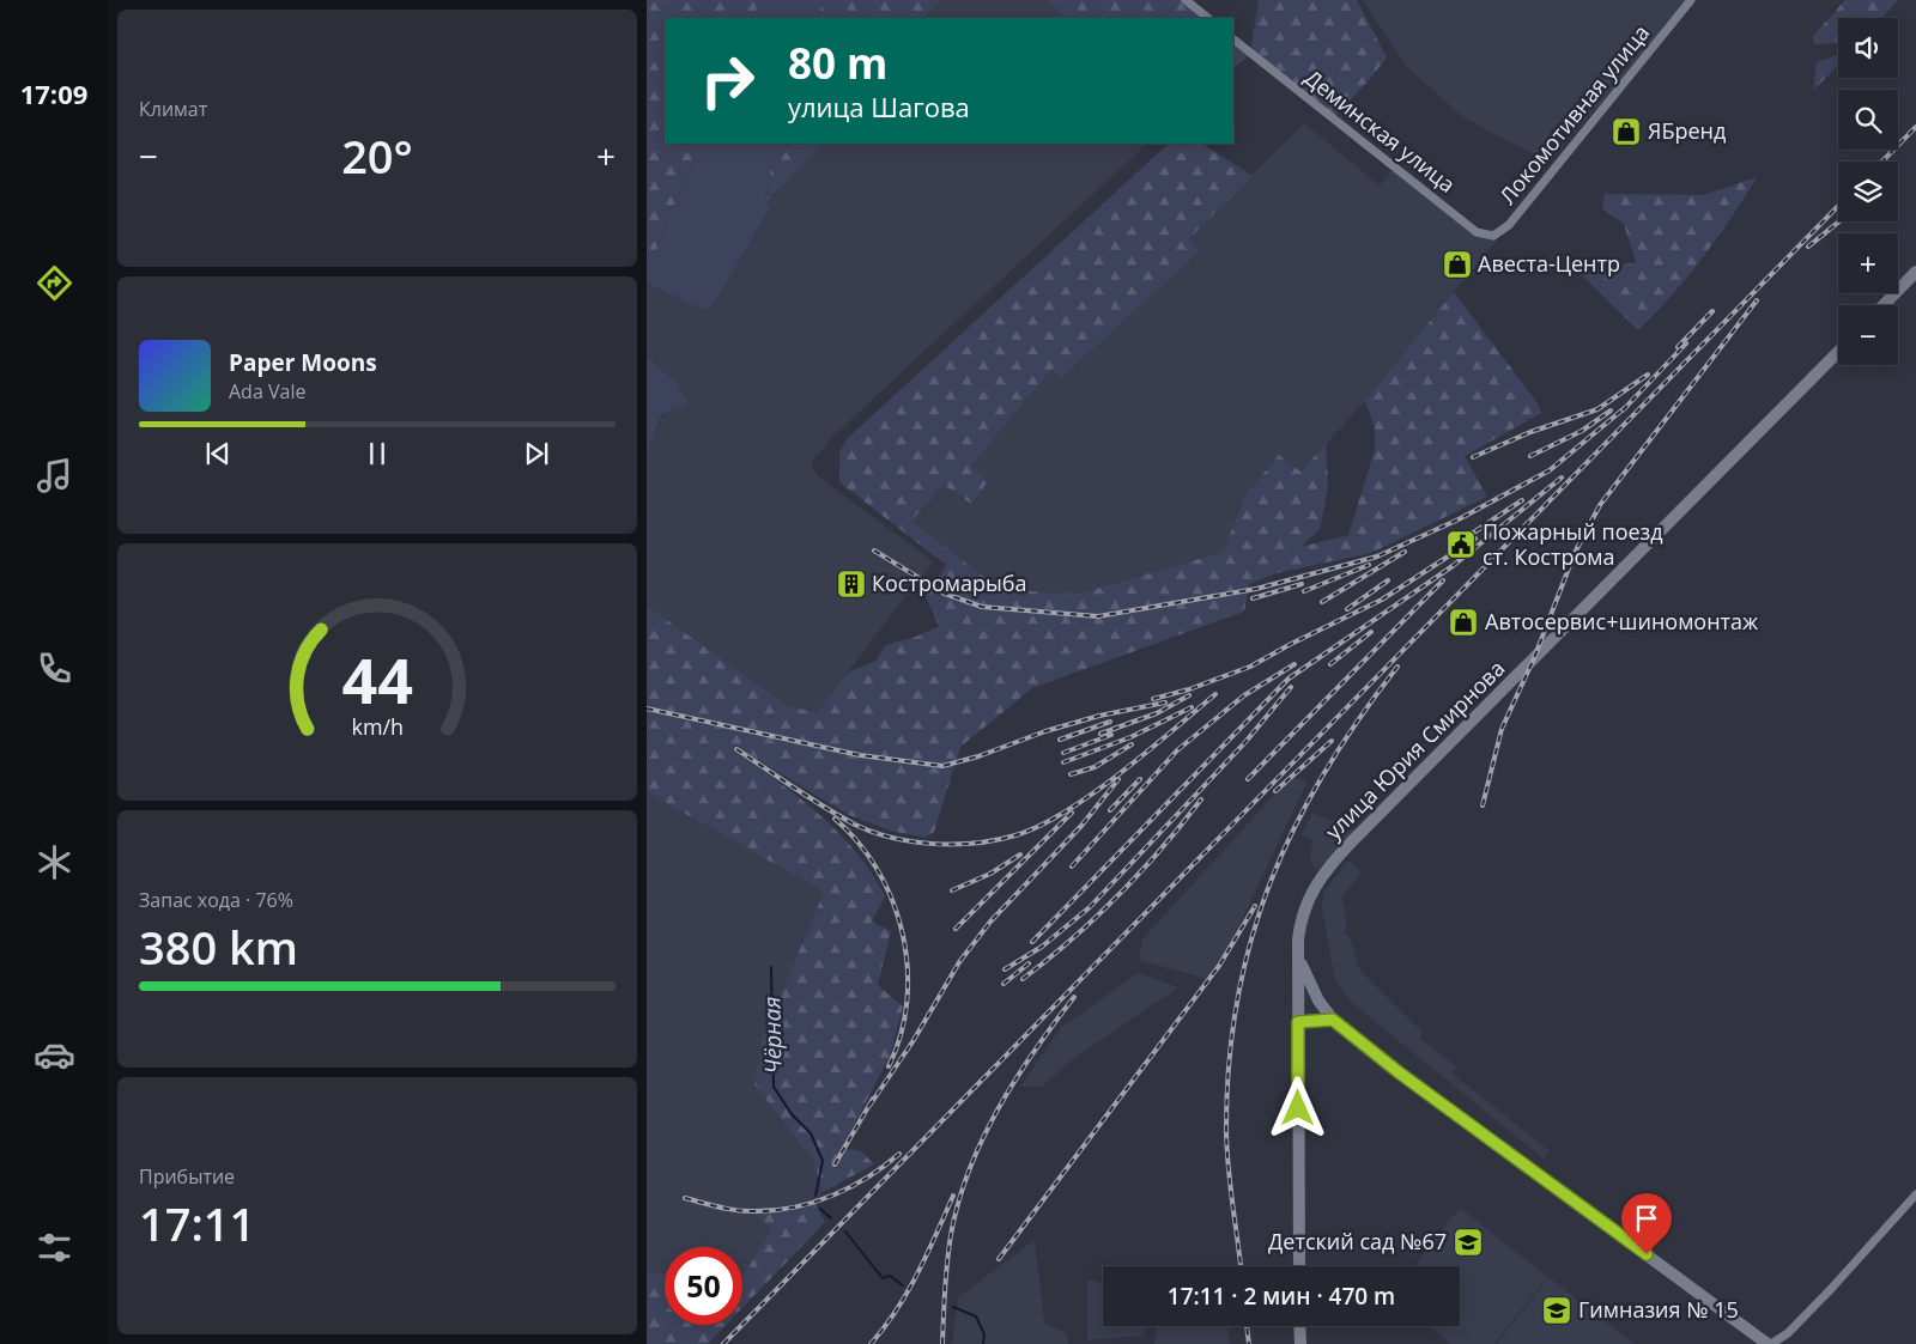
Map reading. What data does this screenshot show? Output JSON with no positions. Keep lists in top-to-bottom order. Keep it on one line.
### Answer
{"streets":{"main road":["улица Юрия Смирнова"],"street":["Локомотивная улица","Деминская улица"]},"crossings":[["Локомотивная улица","Деминская улица"]],"water":["Чёрная"],"places":{"shop":["ЯБренд","Авеста-Центр","Автосервис+шиномонтаж"],"public building":["Пожарный поезд ст. Кострома"],"building":["Костромарыба"],"school or university":["Детский сад №67","Гимназия № 15"]},"page":{"tabs":"17:09","tile":["Климат",["Запас хода · 76%","380 km"],["Прибытие","17:11"]],"map_buttons":["+","−"],"turn":["80 m","улица Шагова"],"heat":["−","20°","+"],"song":["Paper Moons","Ada Vale"],"limit":"50","trip":"17:11 · 2 мин · 470 m","gauge":["44","km/h"]}}
